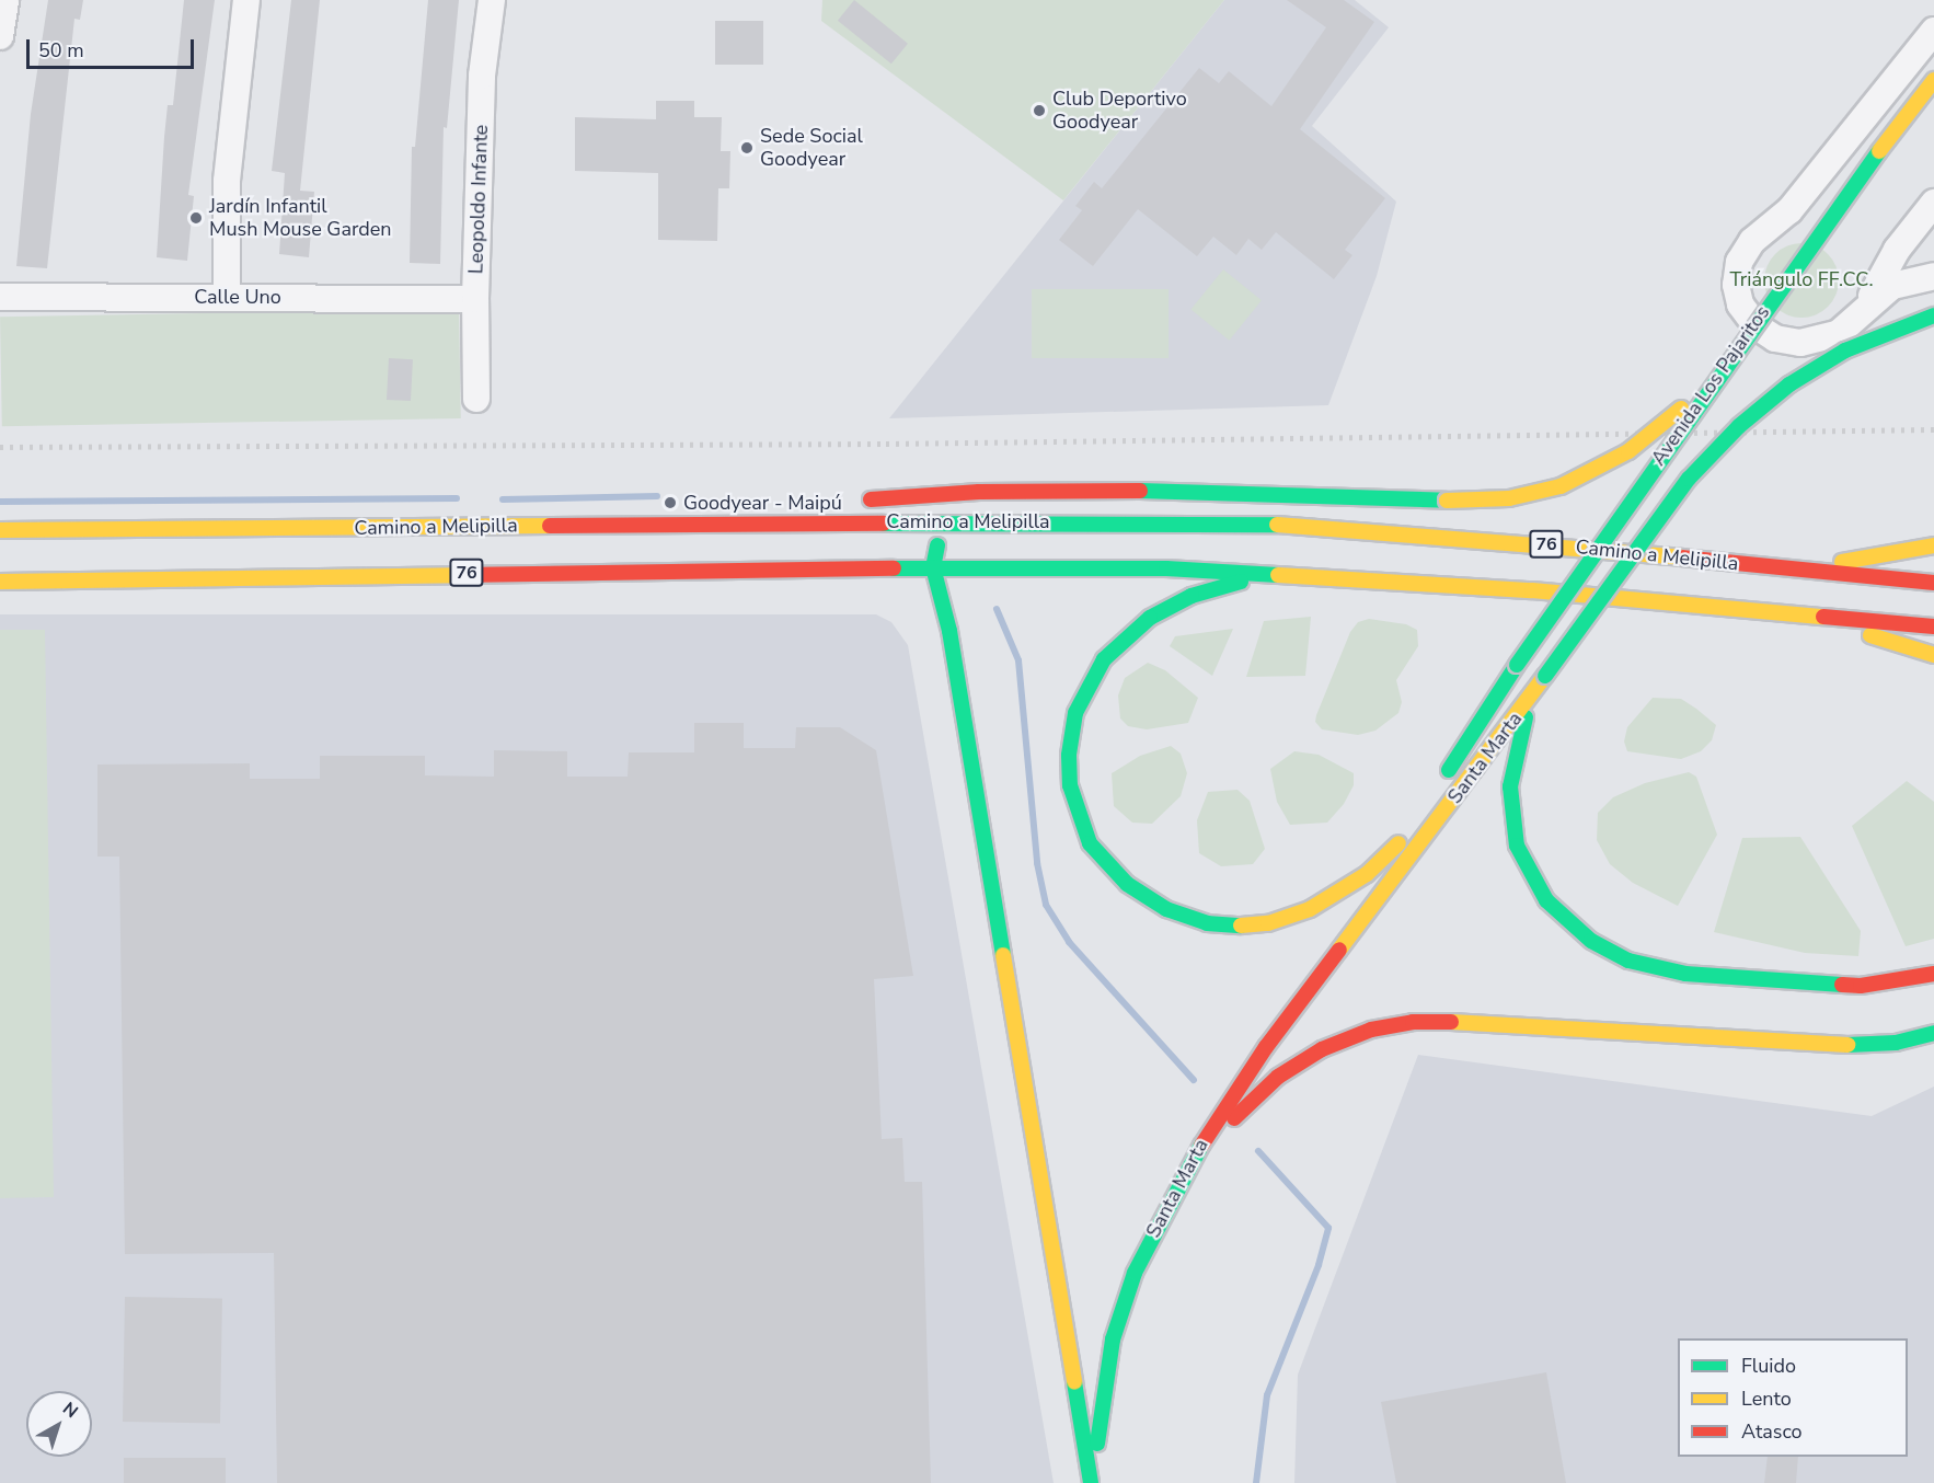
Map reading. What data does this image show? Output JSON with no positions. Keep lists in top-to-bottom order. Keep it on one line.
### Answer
{"streets":{"main road":["Avenida Los Pajaritos","Camino a Melipilla","76","Santa Marta"],"street":["Leopoldo Infante","Calle Uno"]},"crossings":[["Leopoldo Infante","Calle Uno"],["Avenida Los Pajaritos","Santa Marta"]],"parks":["Triángulo FF.CC."],"places":["Club Deportivo Goodyear","Sede Social Goodyear","Jardín Infantil Mush Mouse Garden","Goodyear - Maipú"],"legend":["Fluido","Lento","Atasco"],"scale_bar":"50 m","north":"top right"}
